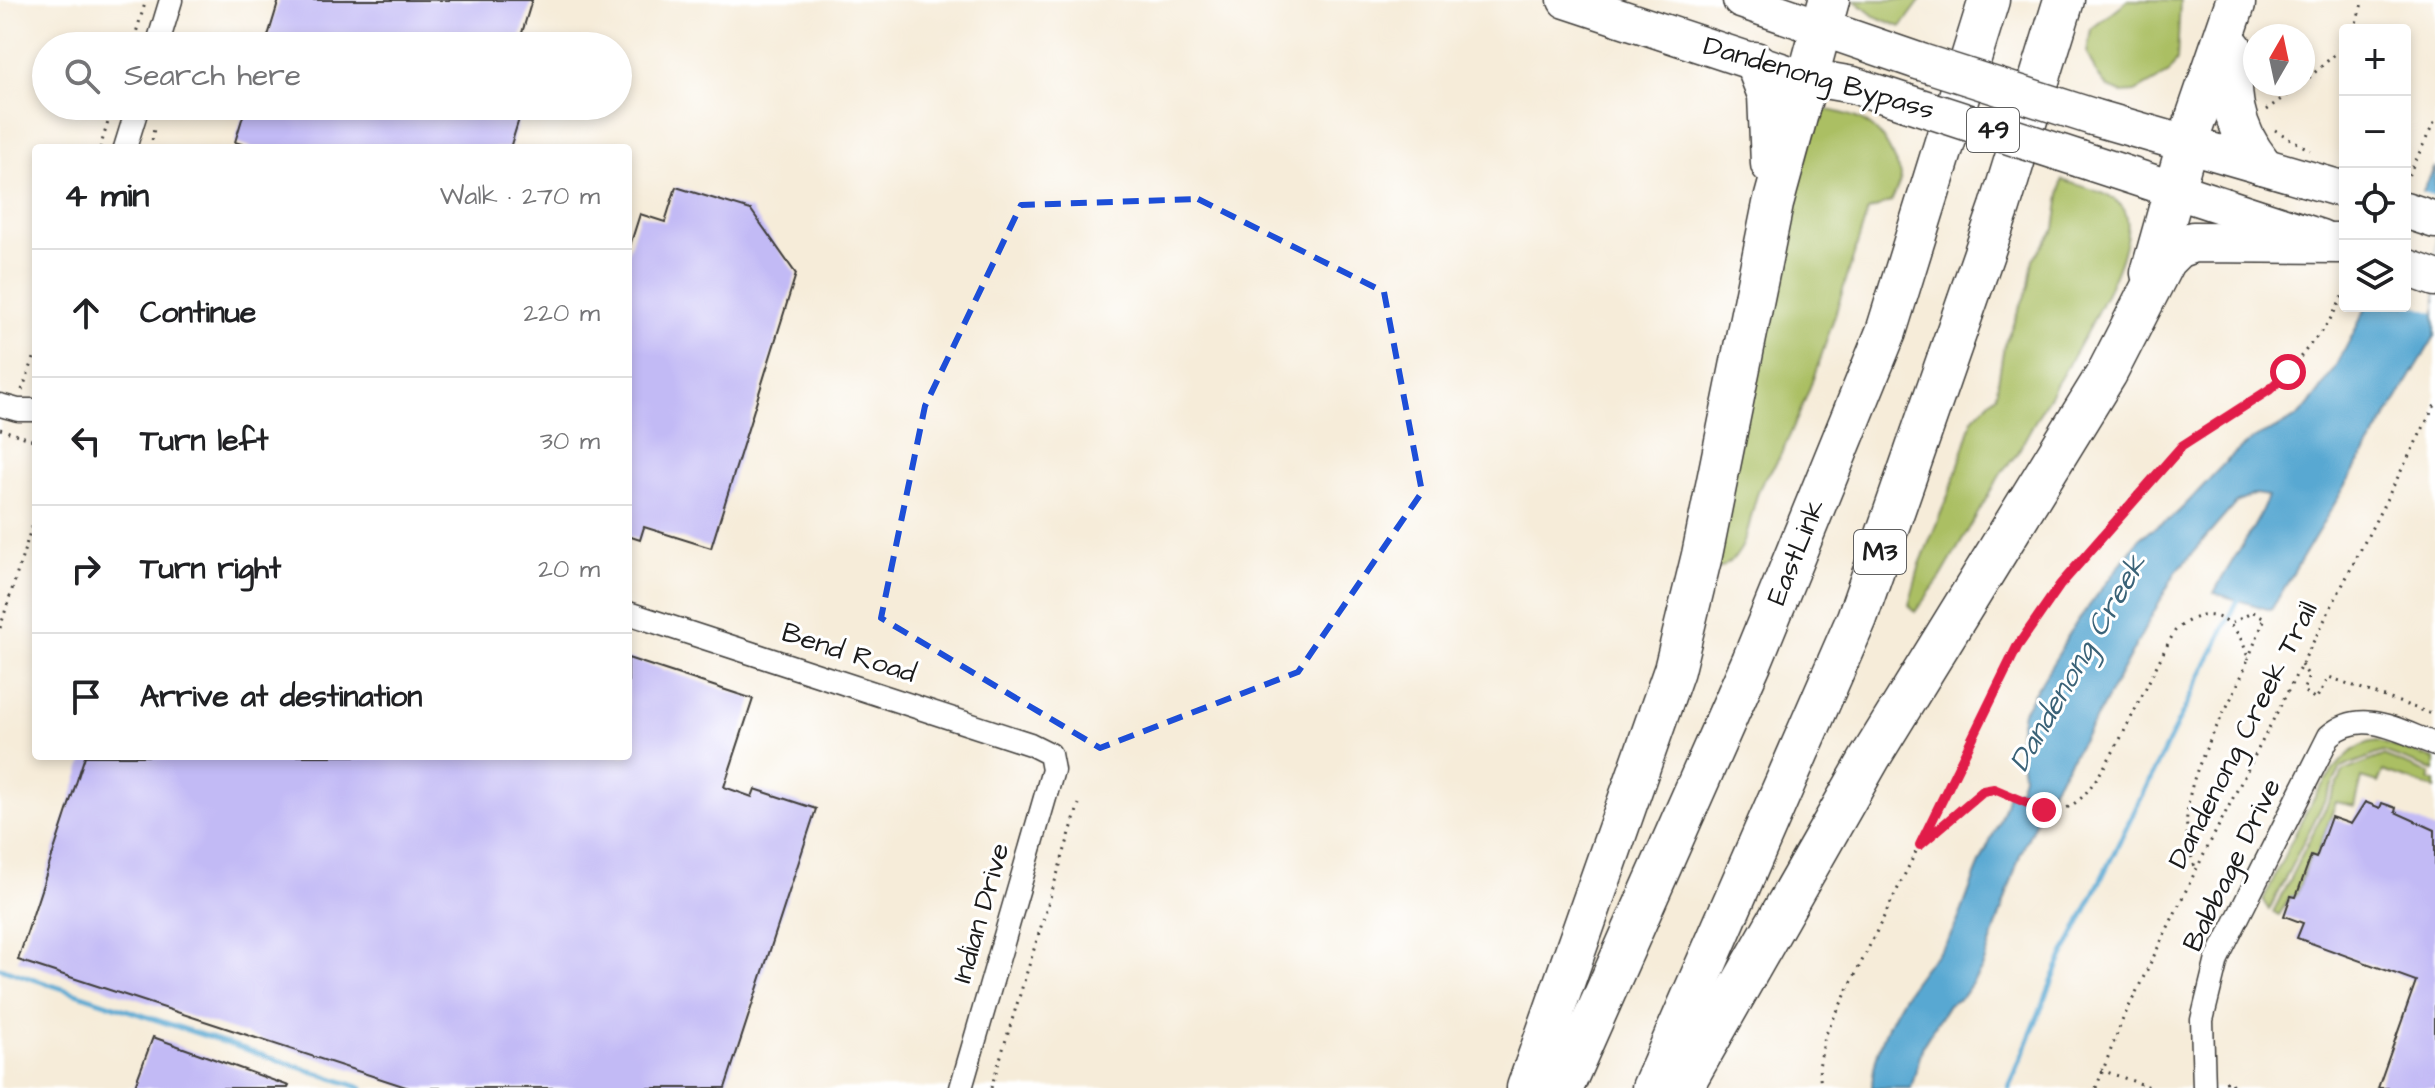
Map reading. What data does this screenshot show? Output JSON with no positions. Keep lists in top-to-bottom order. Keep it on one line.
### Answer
{"streets":{"highway":["Dandenong Bypass","49","EastLink","M3"],"street":["Bend Road","Babbage Drive","Indian Drive"],"path":["Dandenong Creek Trail"]},"crossings":[["Bend Road","Indian Drive"]],"water":["Dandenong Creek"],"north":"top","page":{"map_buttons":["+","−"],"search":"Search here","heading":["4 min","Walk · 270 m"],"list":[["Continue","220 m"],["Turn left","30 m"],["Turn right","20 m"],"Arrive at destination"]}}
